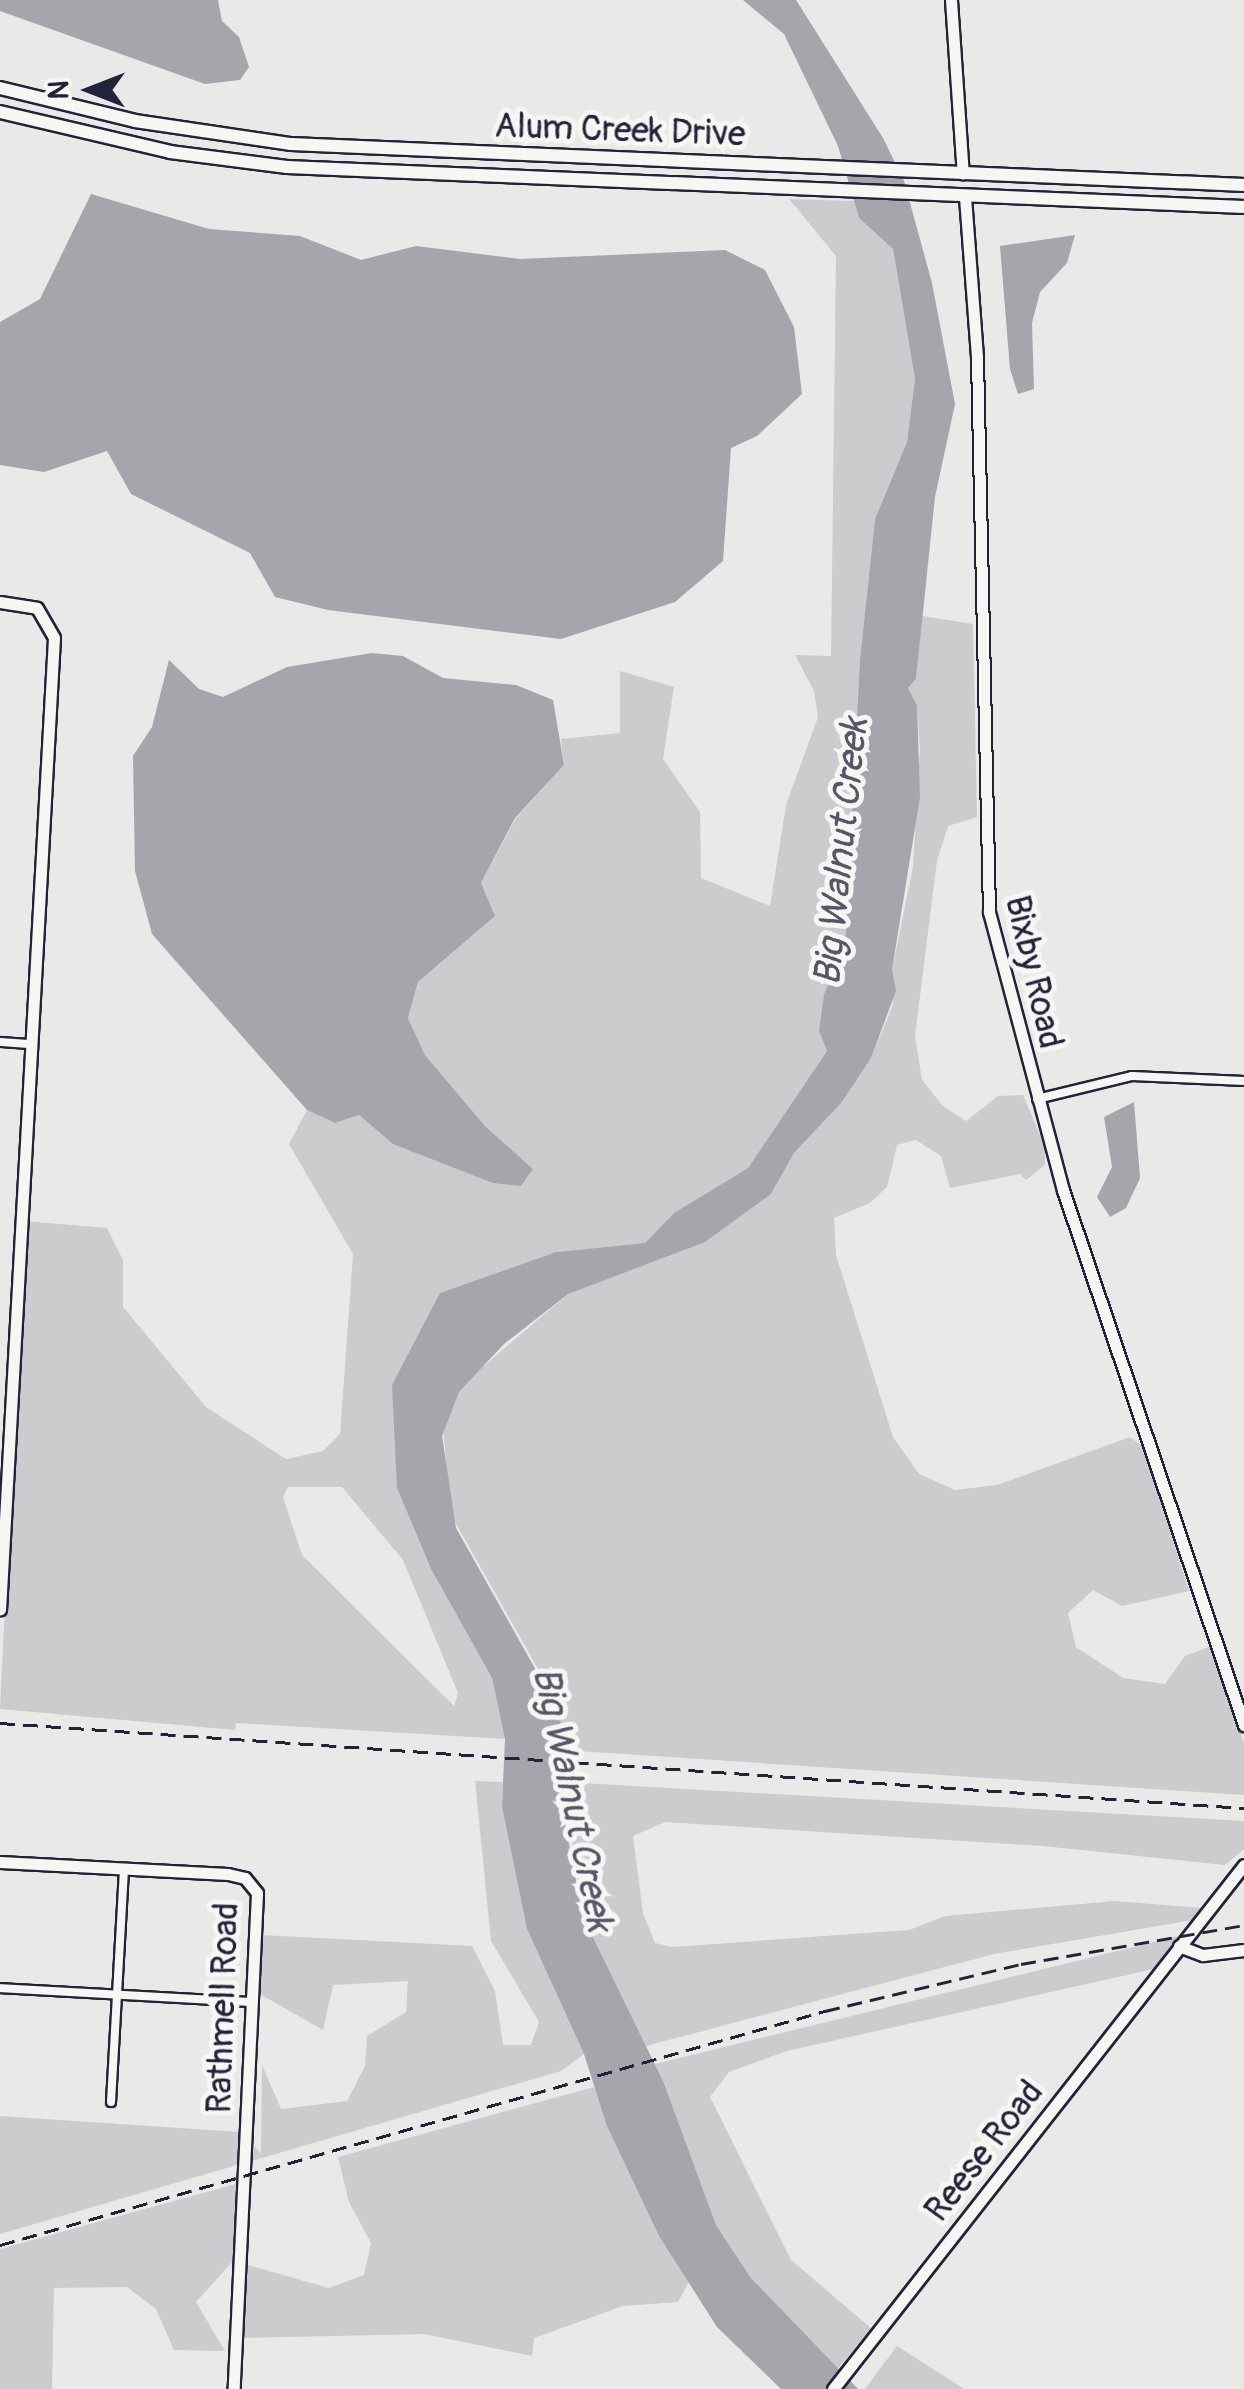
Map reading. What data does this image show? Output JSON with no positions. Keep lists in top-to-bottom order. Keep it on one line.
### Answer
{"streets":{"main road":["Alum Creek Drive"],"street":["Bixby Road","Rathmell Road","Reese Road"]},"crossings":[["Alum Creek Drive","Bixby Road"]],"water":["Big Walnut Creek"],"north":"left"}
